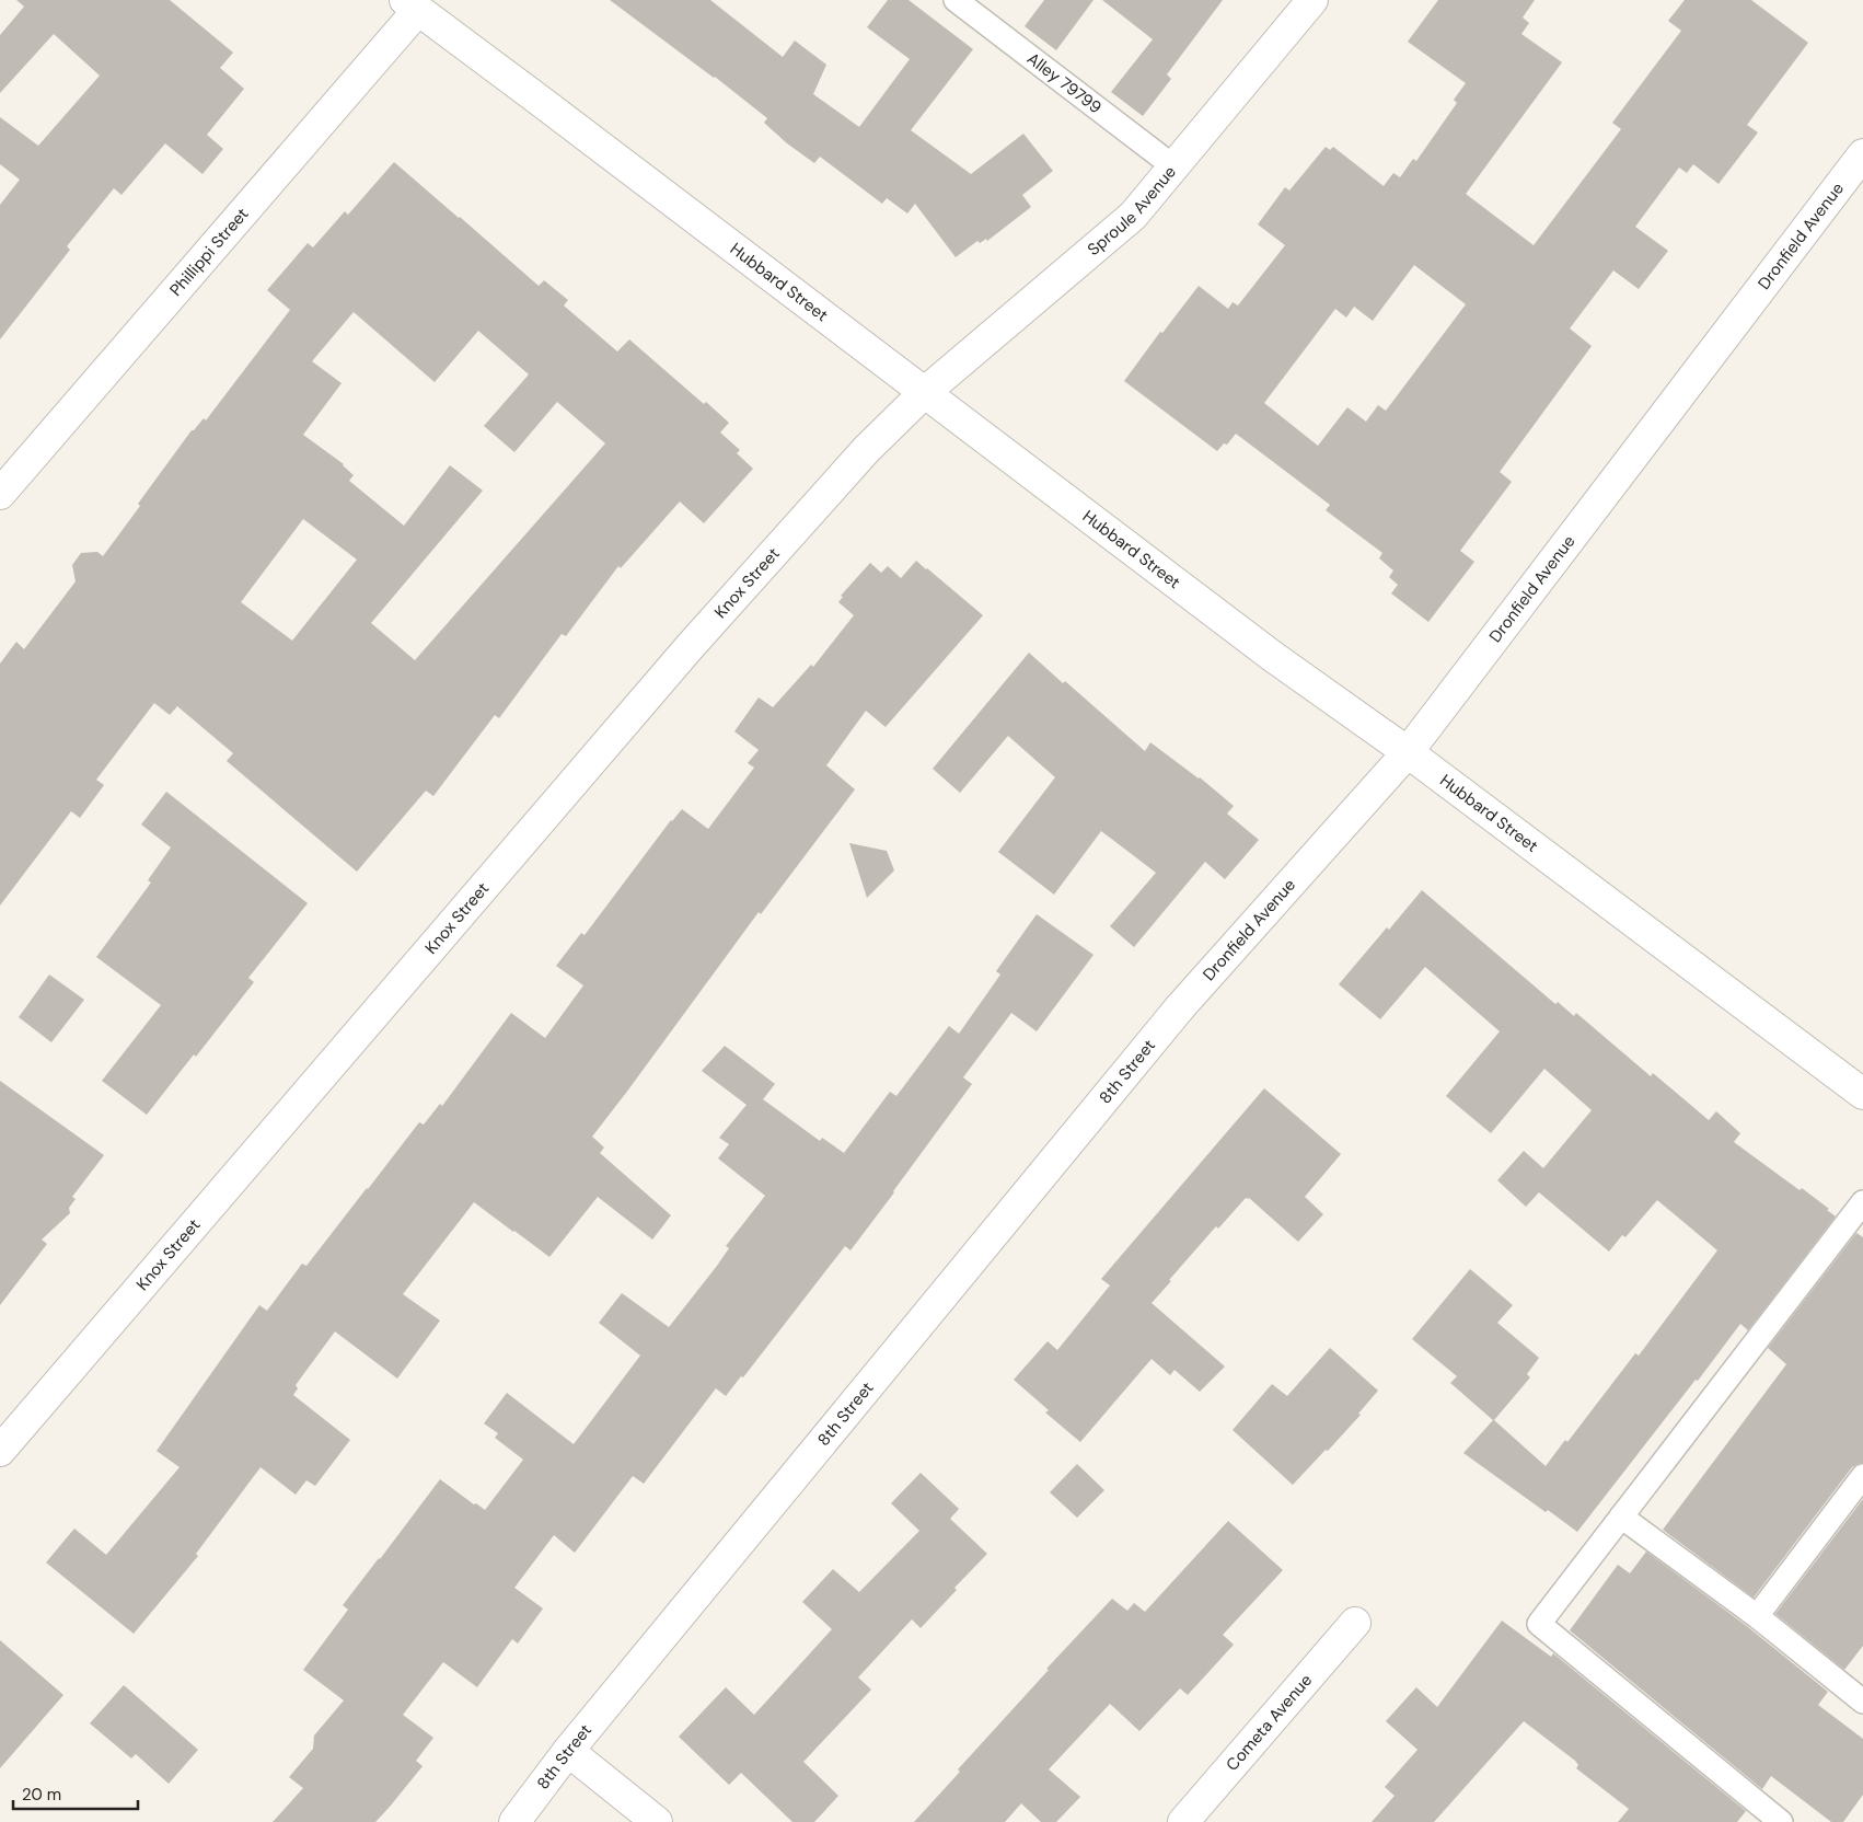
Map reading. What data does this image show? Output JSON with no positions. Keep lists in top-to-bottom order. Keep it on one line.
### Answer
{"streets":{"street":["Sproule Avenue","Dronfield Avenue","Phillippi Street","Hubbard Street","Knox Street","8th Street","Cometa Avenue"],"lane":["Alley 79799"]},"crossings":[["Alley 79799","Sproule Avenue"],["Sproule Avenue","Hubbard Street"],["Sproule Avenue","Knox Street"],["Dronfield Avenue","Hubbard Street"],["Dronfield Avenue","8th Street"],["Phillippi Street","Hubbard Street"],["Hubbard Street","Knox Street"]],"scale_bar":"20 m"}
